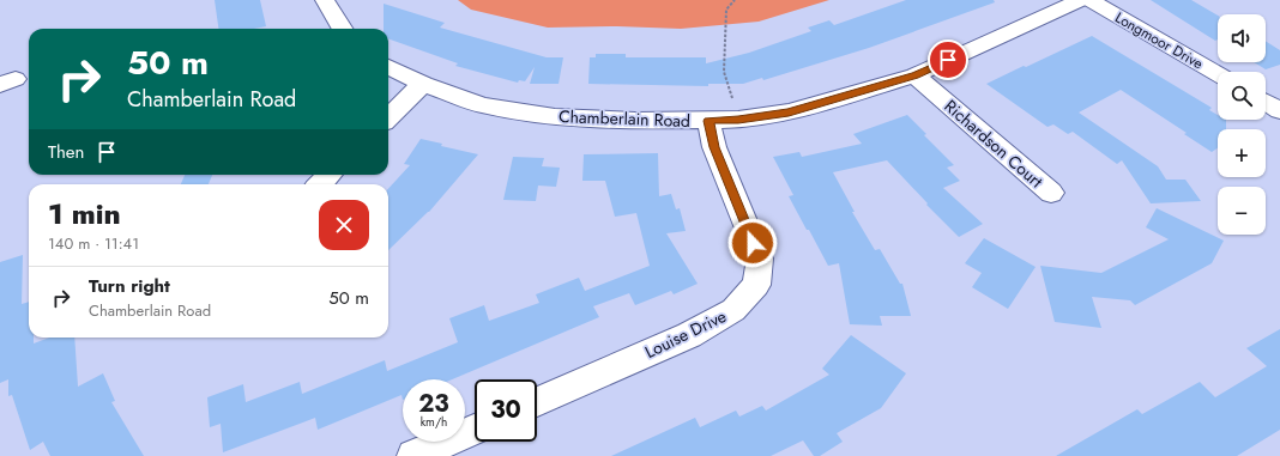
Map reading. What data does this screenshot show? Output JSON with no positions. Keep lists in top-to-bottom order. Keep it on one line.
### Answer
{"streets":{"street":["Longmoor Drive","Chamberlain Road","Richardson Court","Louise Drive"]},"crossings":[["Chamberlain Road","Richardson Court"],["Chamberlain Road","Louise Drive"]],"page":{"map_buttons":["+","−"],"turn":["50 m","Chamberlain Road"],"then":"Then","heading":["1 min","140 m · 11:41"],"list":[{"name":"Turn right","note":"Chamberlain Road","value":"50 m"}],"speed":"23 km/h","limit":"30"}}
